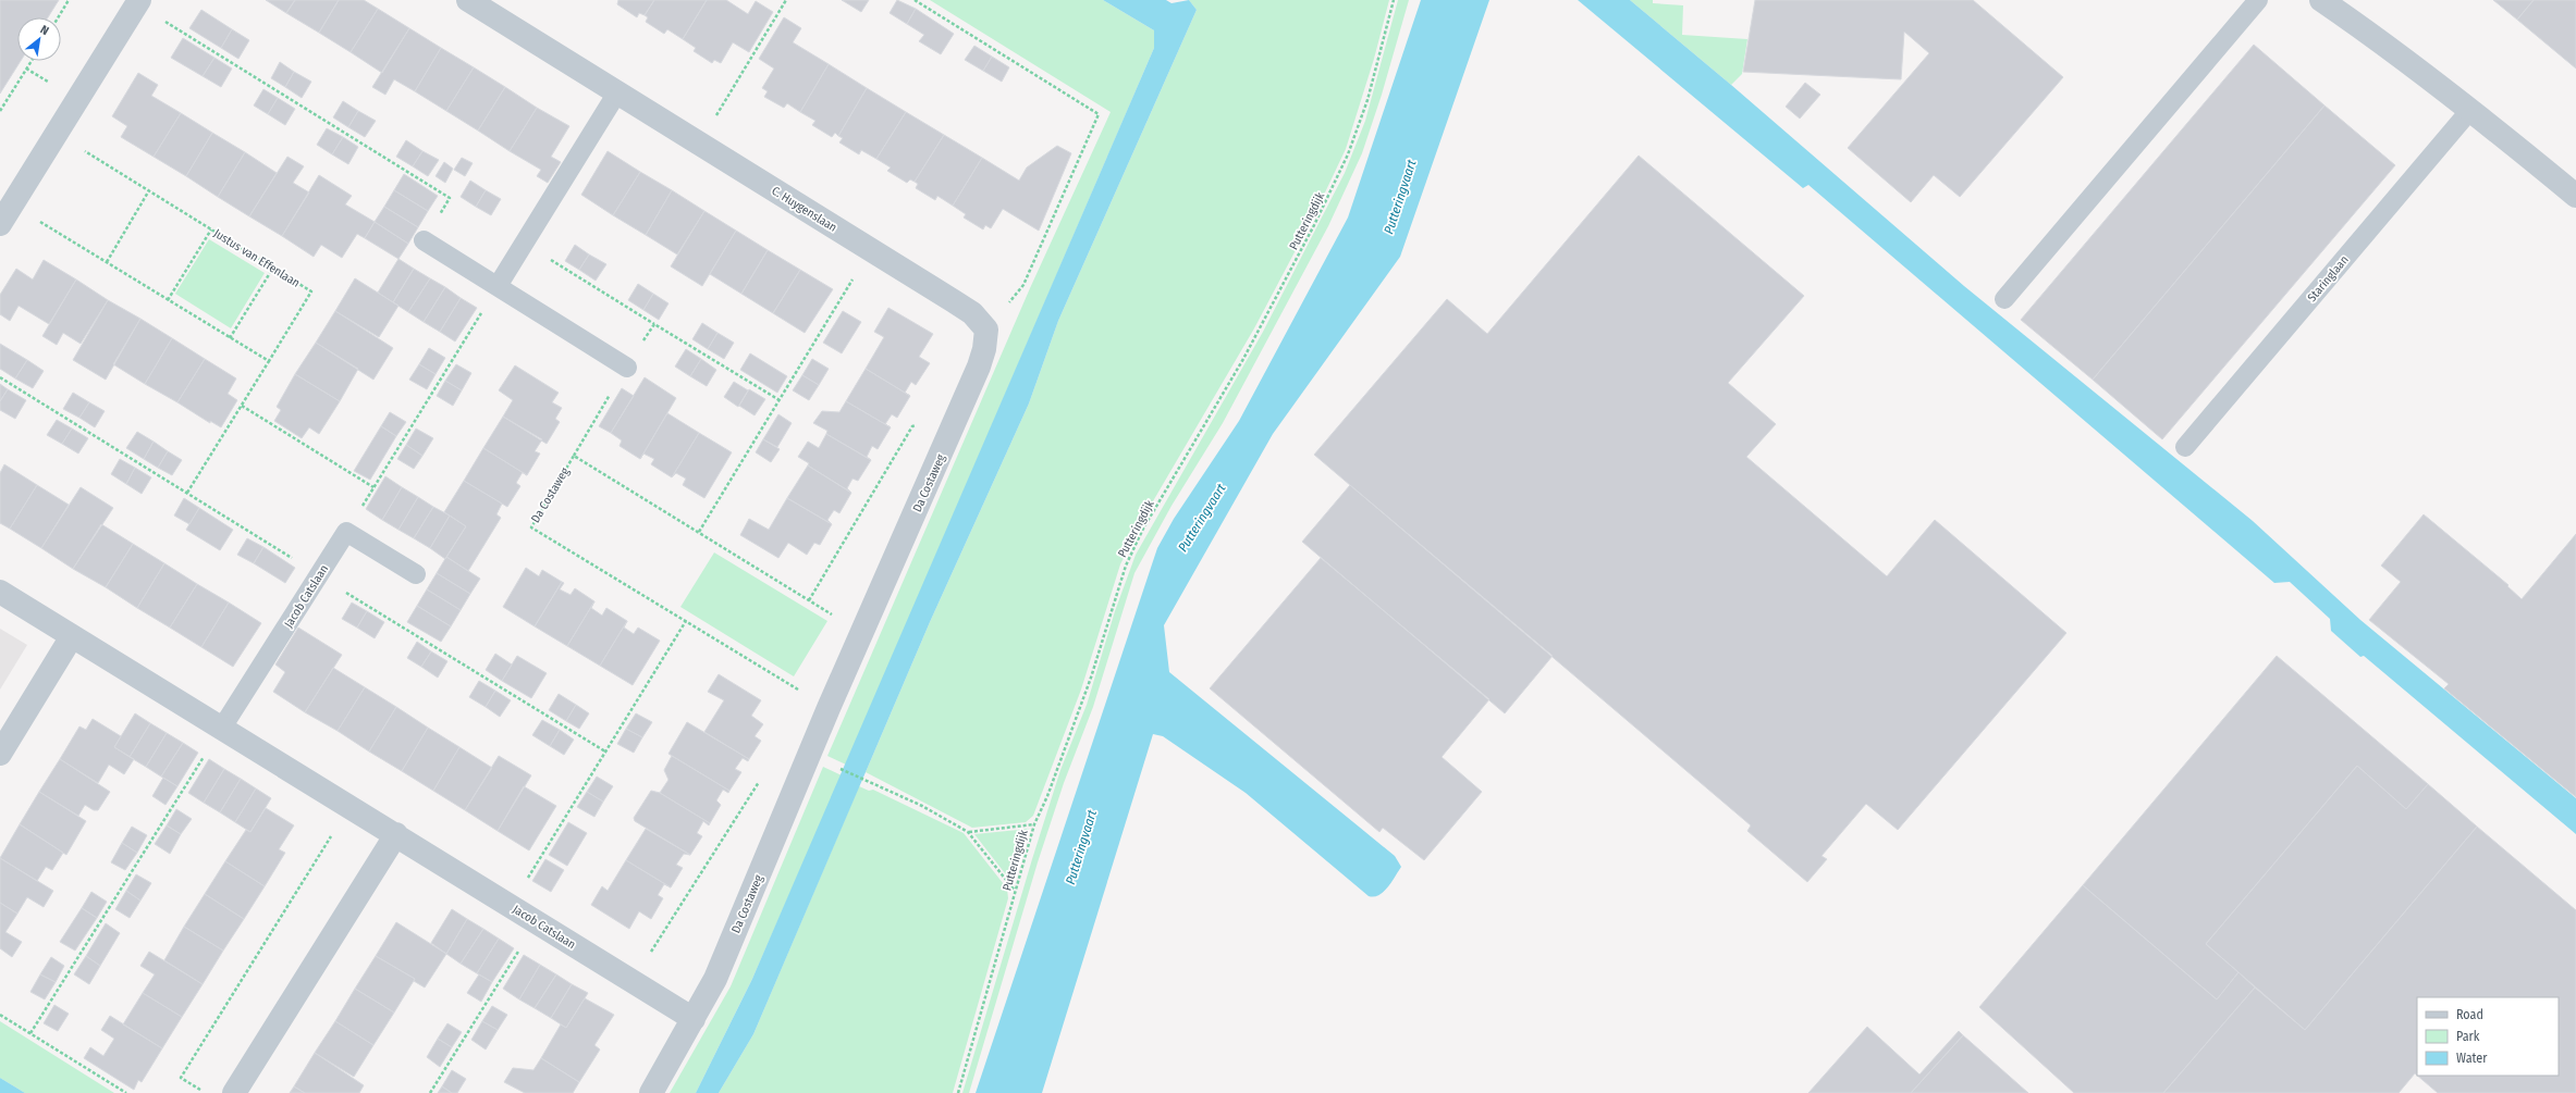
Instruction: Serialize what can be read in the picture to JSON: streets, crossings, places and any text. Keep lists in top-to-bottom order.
{
  "streets": {
    "street": ["C. Huygenslaan", "Da Costaweg", "Jacob Catslaan"],
    "lane": ["Staringlaan"],
    "path": ["Putteringdijk", "Justus van Effenlaan"]
  },
  "crossings": [
    ["C. Huygenslaan", "Da Costaweg"],
    ["Da Costaweg", "Jacob Catslaan"]
  ],
  "water": ["Putteringvaart"],
  "legend": ["Road", "Park", "Water"],
  "north": "top right"
}
